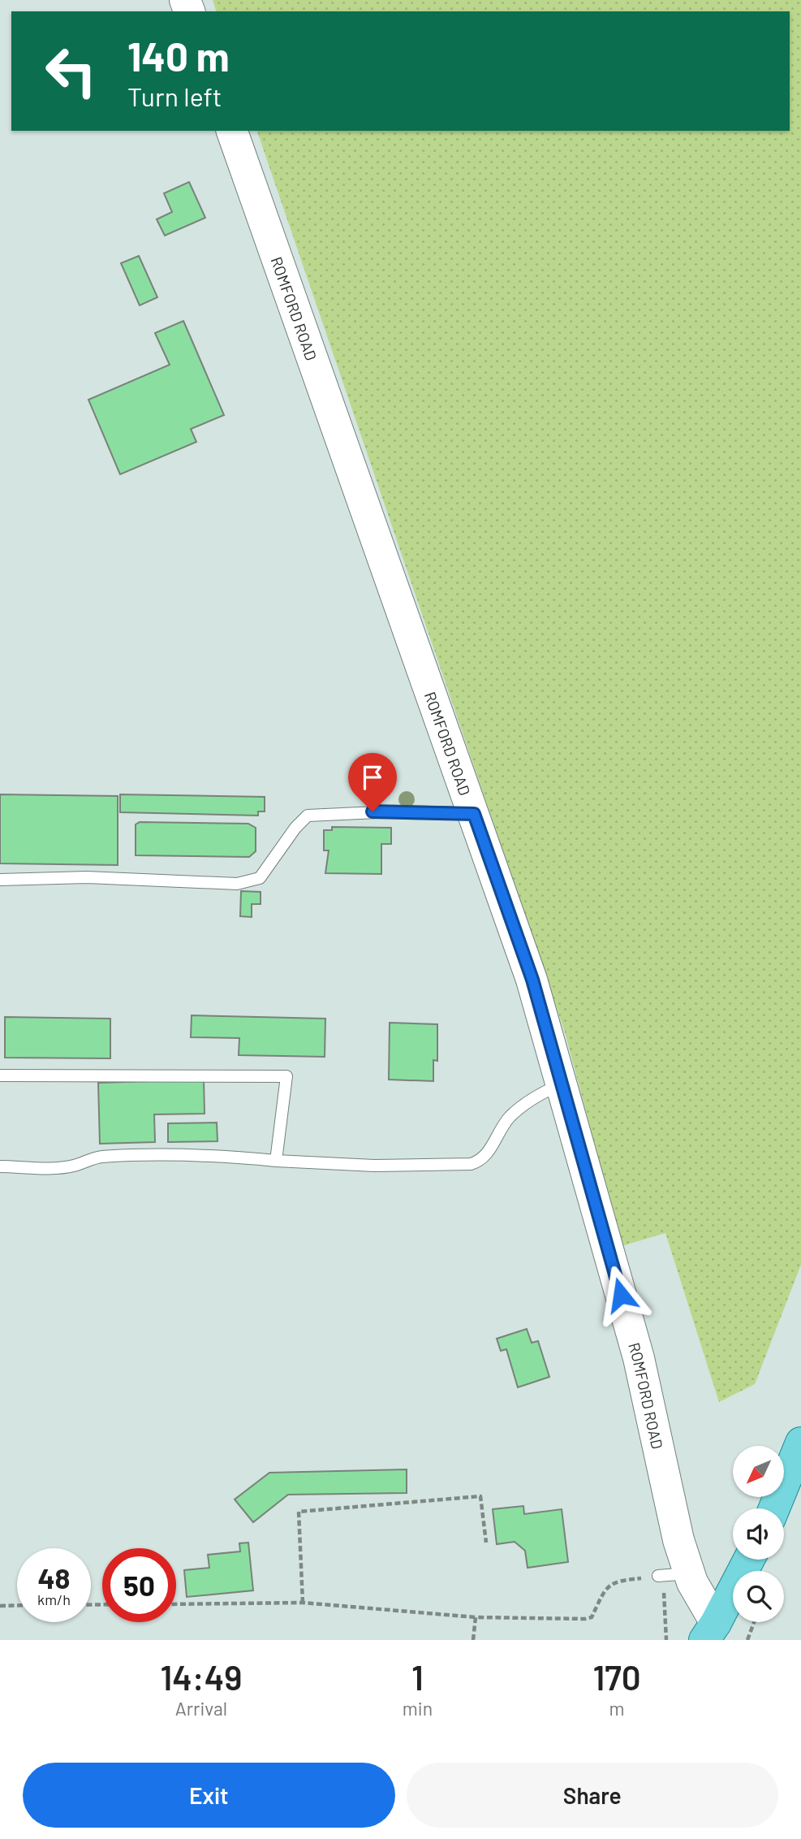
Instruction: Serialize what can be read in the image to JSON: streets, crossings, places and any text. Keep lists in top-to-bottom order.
{
  "streets": {
    "main road": ["ROMFORD ROAD"]
  },
  "north": "bottom left",
  "page": {
    "turn": ["140 m", "Turn left"],
    "speed": "48 km/h",
    "limit": "50",
    "eta": [
      "14:49",
      "Arrival",
      "1",
      "min",
      "170",
      "m"
    ],
    "buttons": ["Exit", "Share"]
  }
}
